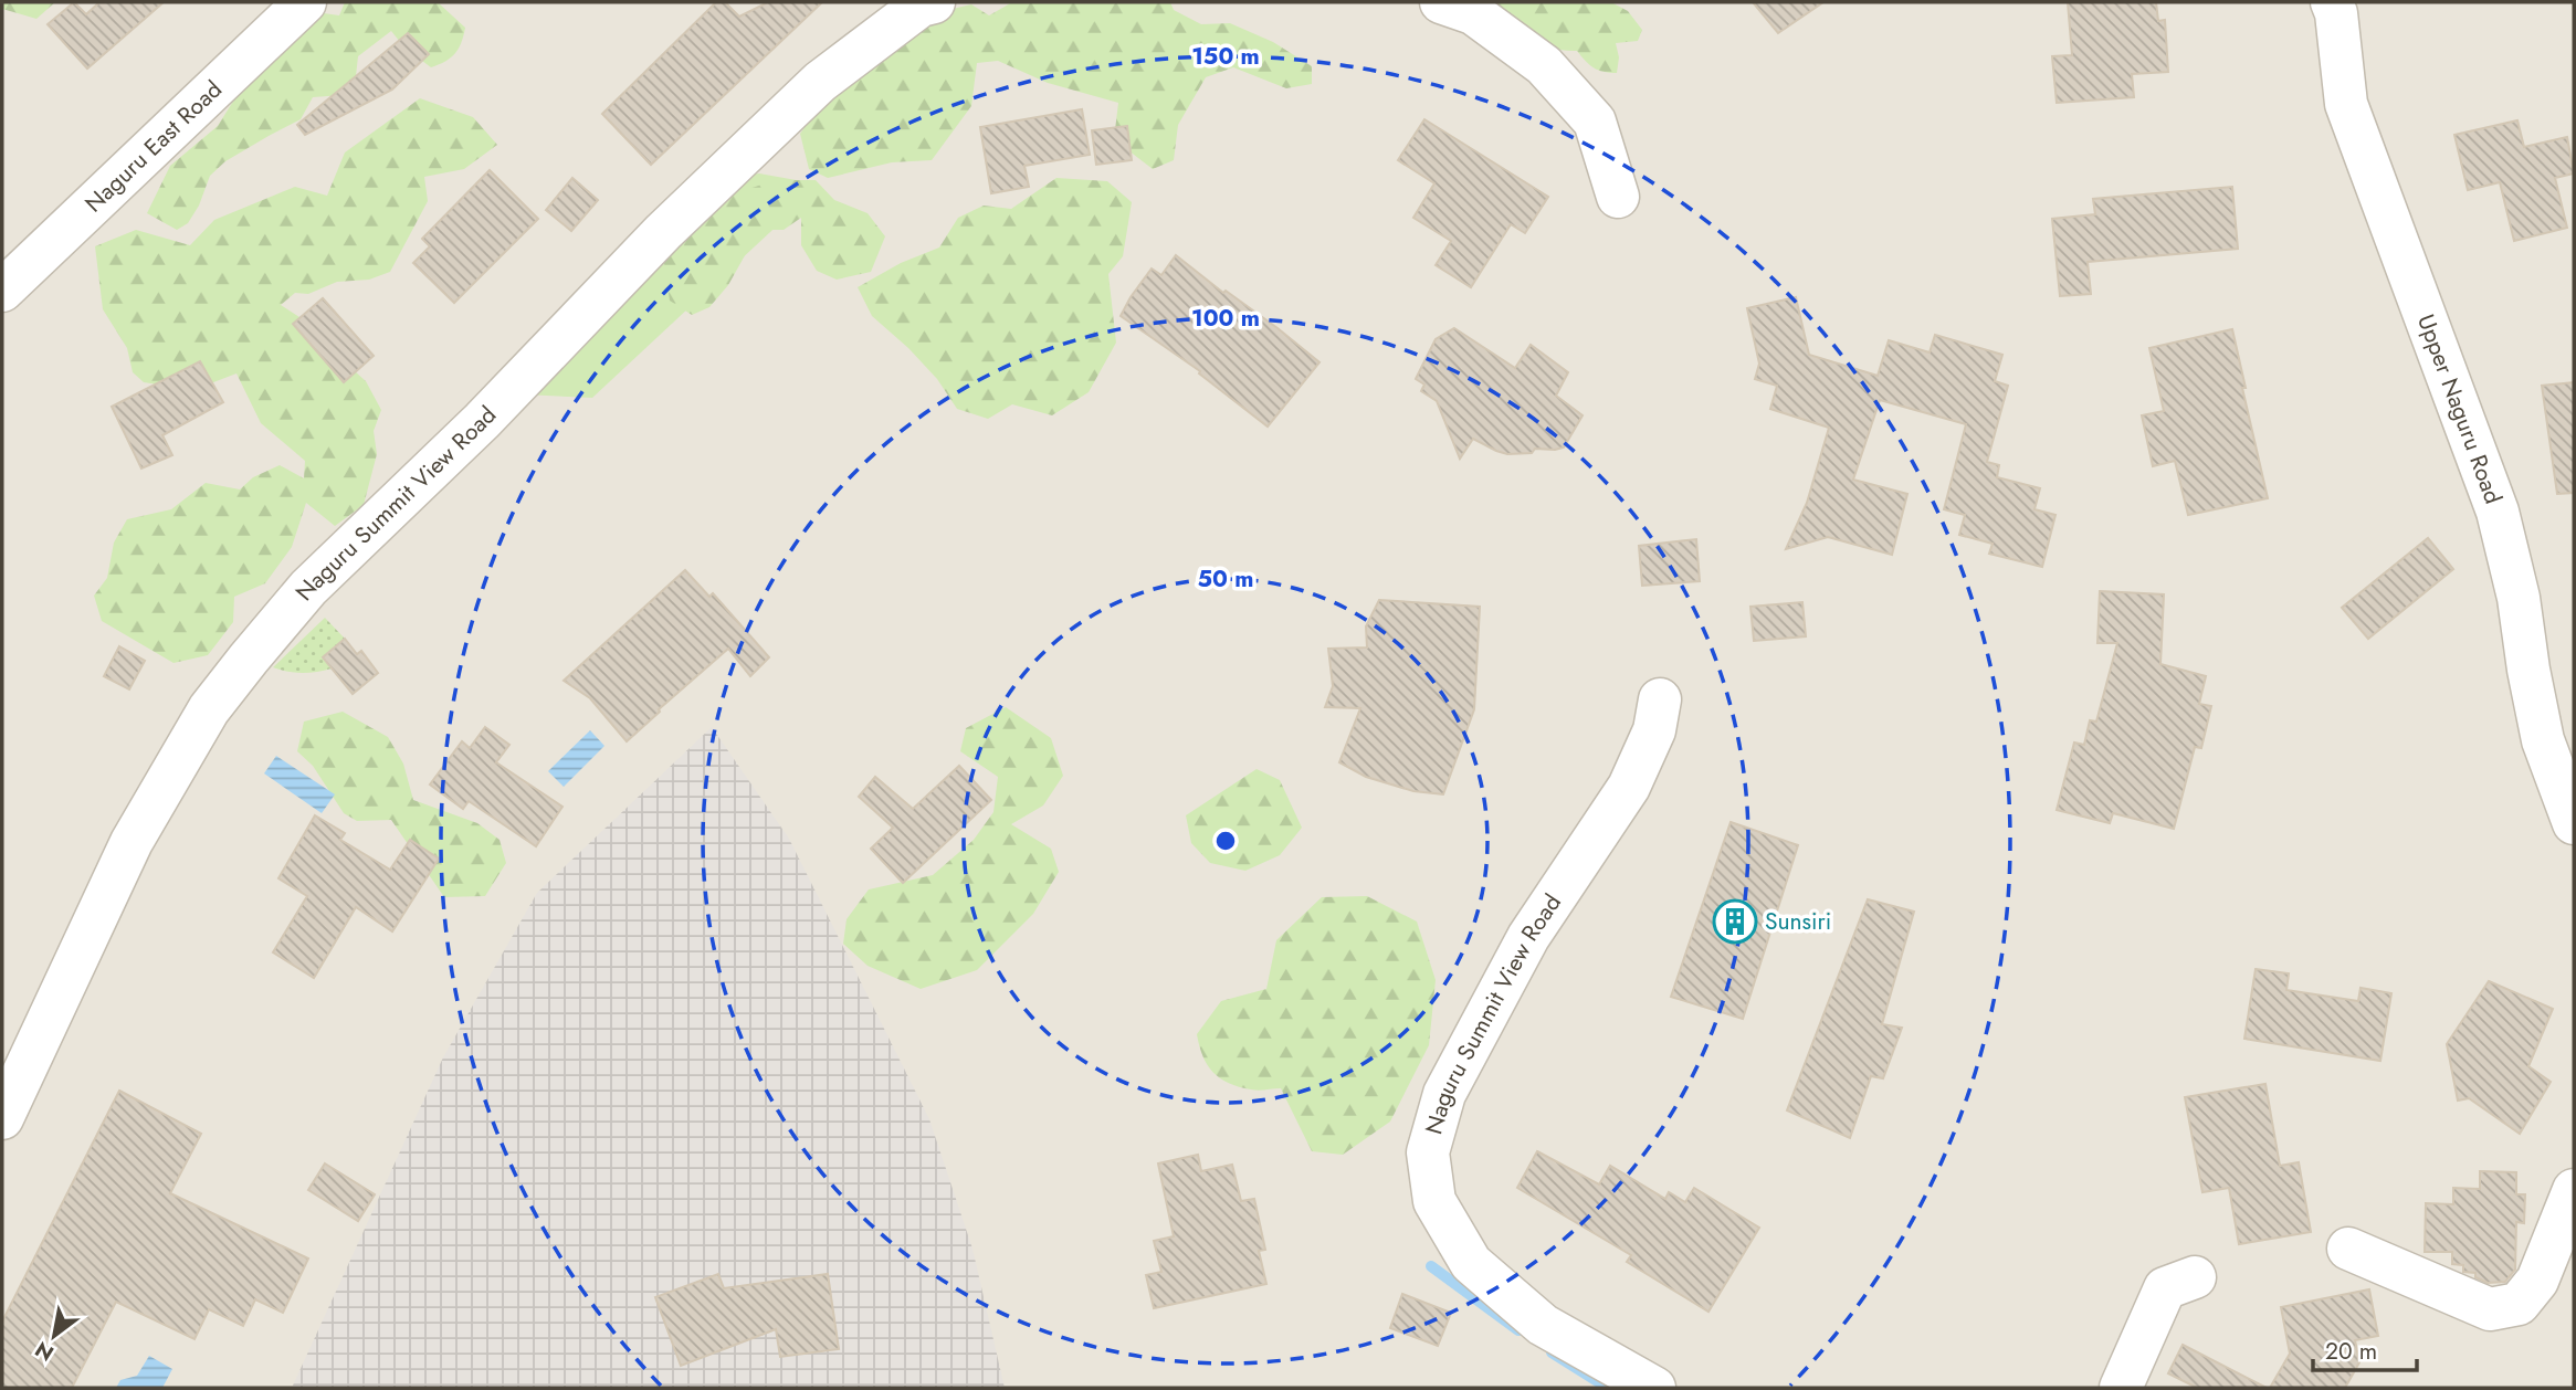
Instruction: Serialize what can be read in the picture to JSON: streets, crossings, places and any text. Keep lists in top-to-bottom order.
{
  "streets": {
    "street": ["Naguru East Road", "Upper Naguru Road", "Naguru Summit View Road"]
  },
  "places": {
    "building": ["Sunsiri"]
  },
  "scale_bar": "20 m",
  "north": "bottom left",
  "rings": ["150 m", "100 m", "50 m"]
}
